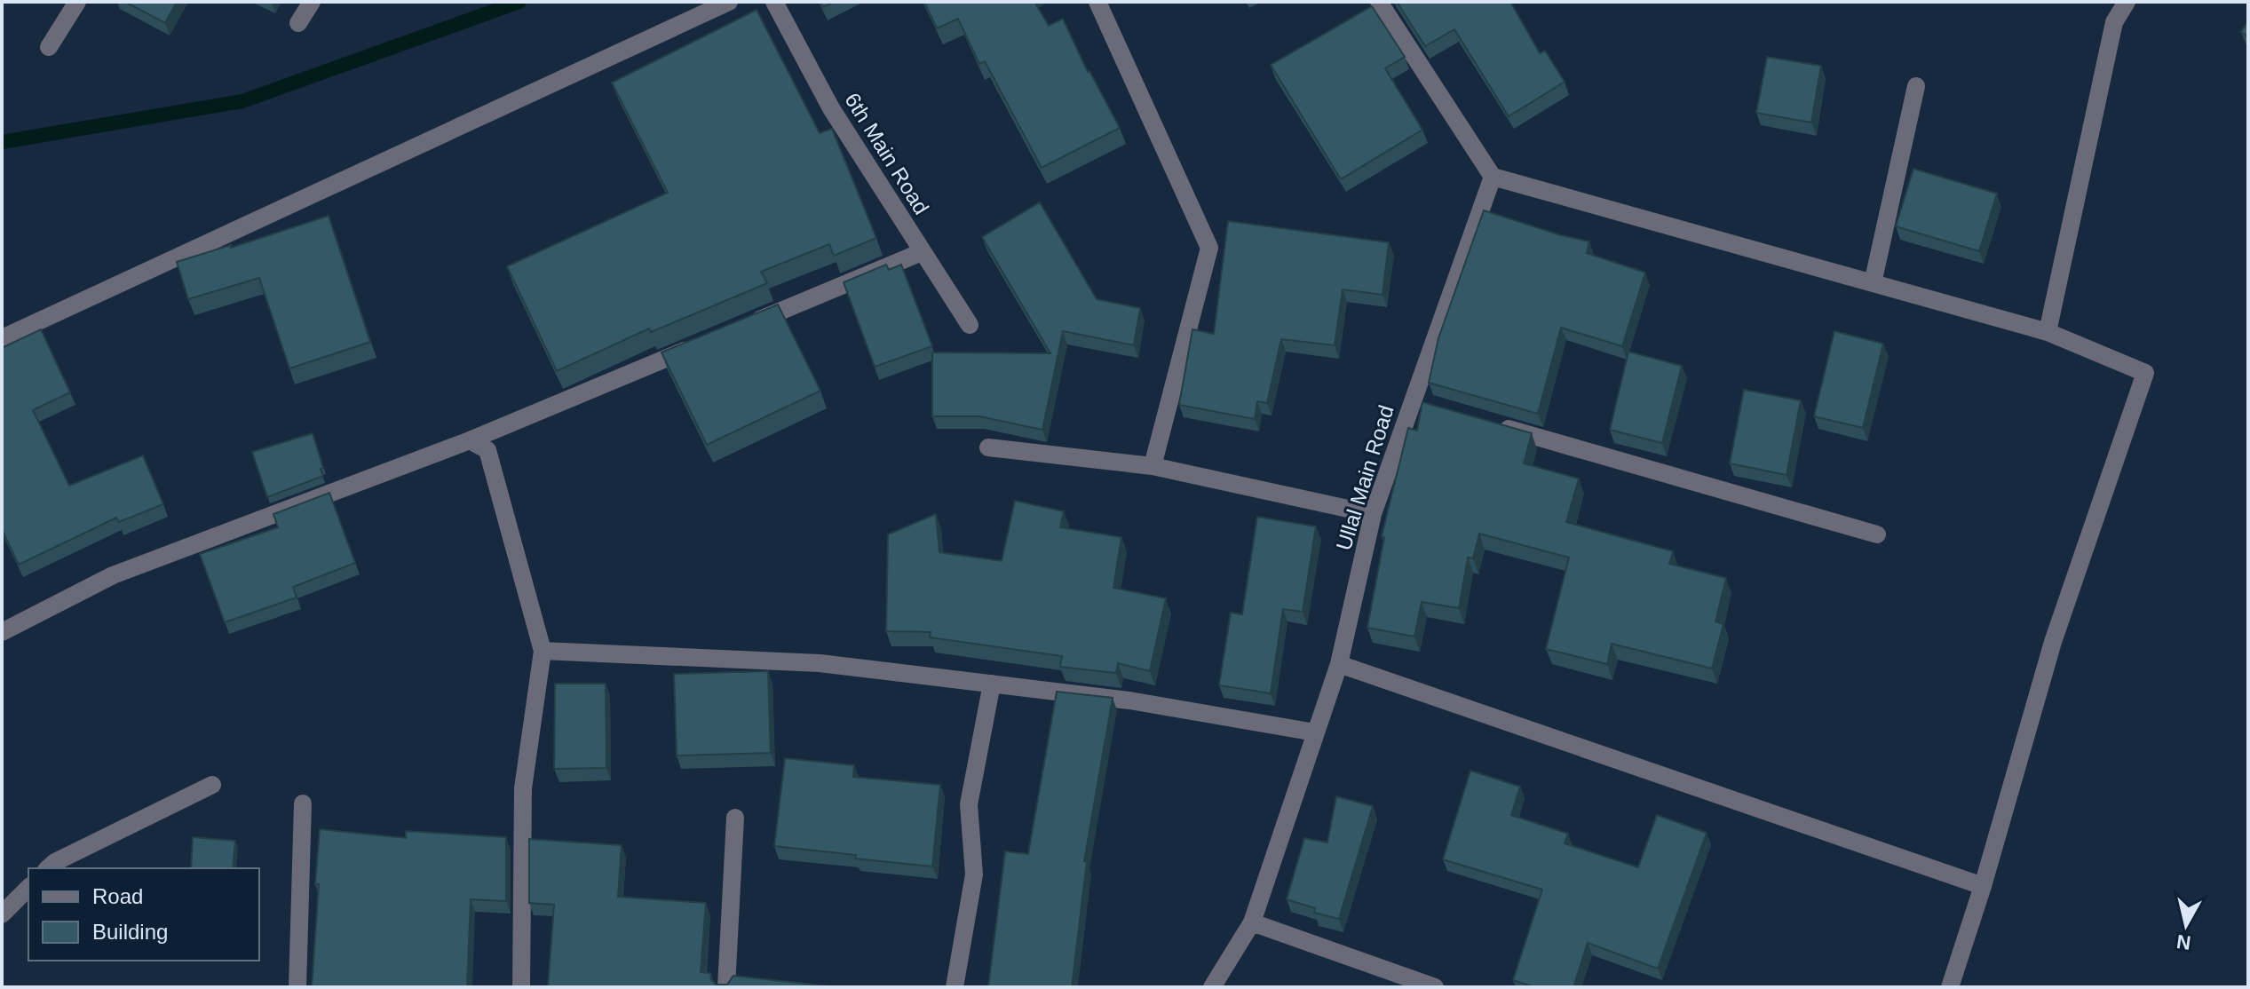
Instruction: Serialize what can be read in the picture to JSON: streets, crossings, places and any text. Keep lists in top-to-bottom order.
{
  "streets": {
    "street": ["6th Main Road", "Ullal Main Road"]
  },
  "legend": ["Road", "Building"],
  "north": "bottom"
}
